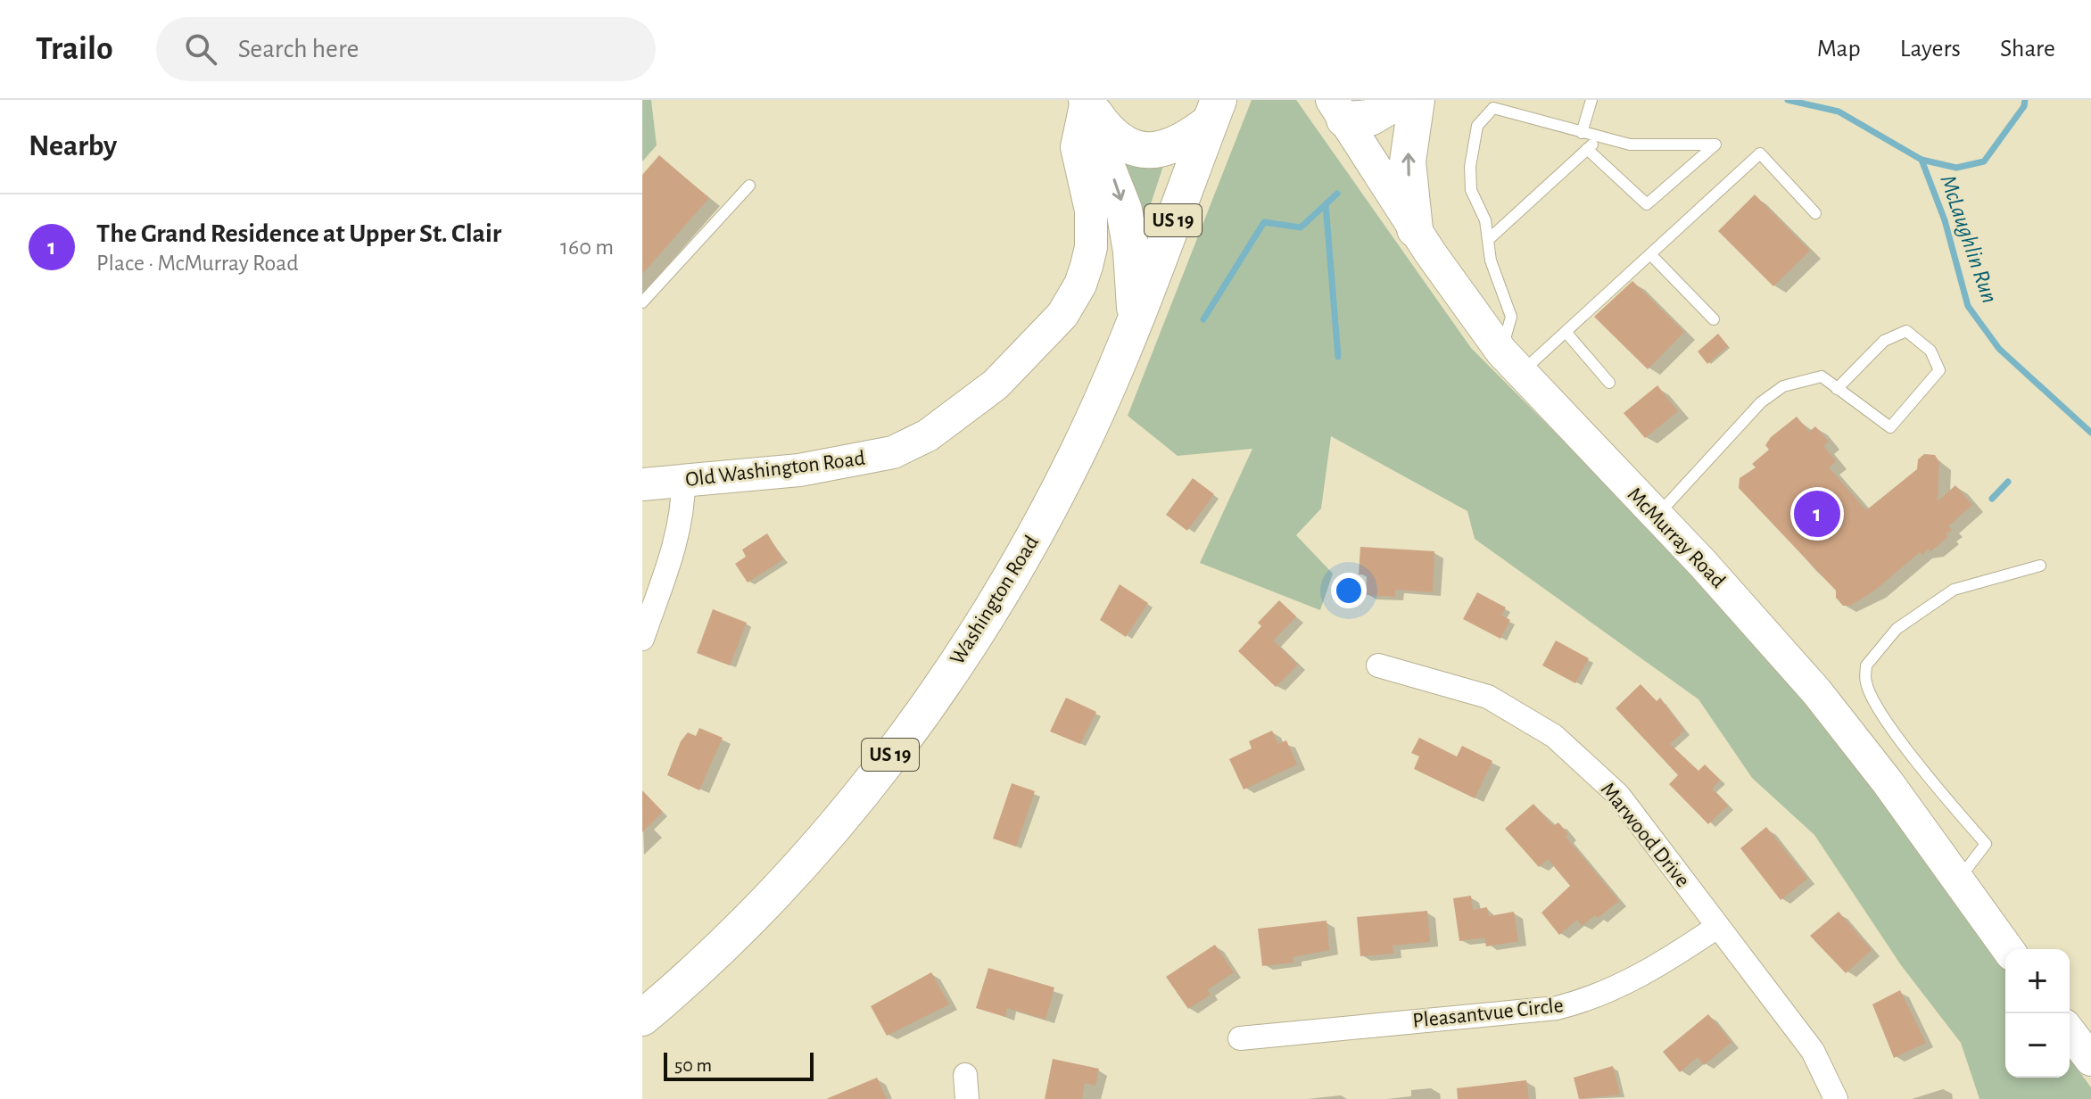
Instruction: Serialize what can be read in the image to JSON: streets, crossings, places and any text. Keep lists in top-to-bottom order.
{
  "streets": {
    "main road": [
      "US 19",
      "Old Washington Road",
      "McMurray Road",
      "Washington Road"
    ],
    "street": ["Marwood Drive", "Pleasantvue Circle"]
  },
  "crossings": [
    ["Marwood Drive", "Pleasantvue Circle"]
  ],
  "water": ["McLaughlin Run"],
  "scale_bar": "50 m",
  "page": {
    "header": "Trailo",
    "search": "Search here",
    "nav": ["Map", "Layers", "Share"],
    "heading": "Nearby",
    "list": [
      {
        "mark": "1",
        "name": "The Grand Residence at Upper St. Clair",
        "note": "Place · McMurray Road",
        "value": "160 m"
      }
    ],
    "pins": "1",
    "map_buttons": ["+", "−"],
    "scale": "50 m"
  }
}
